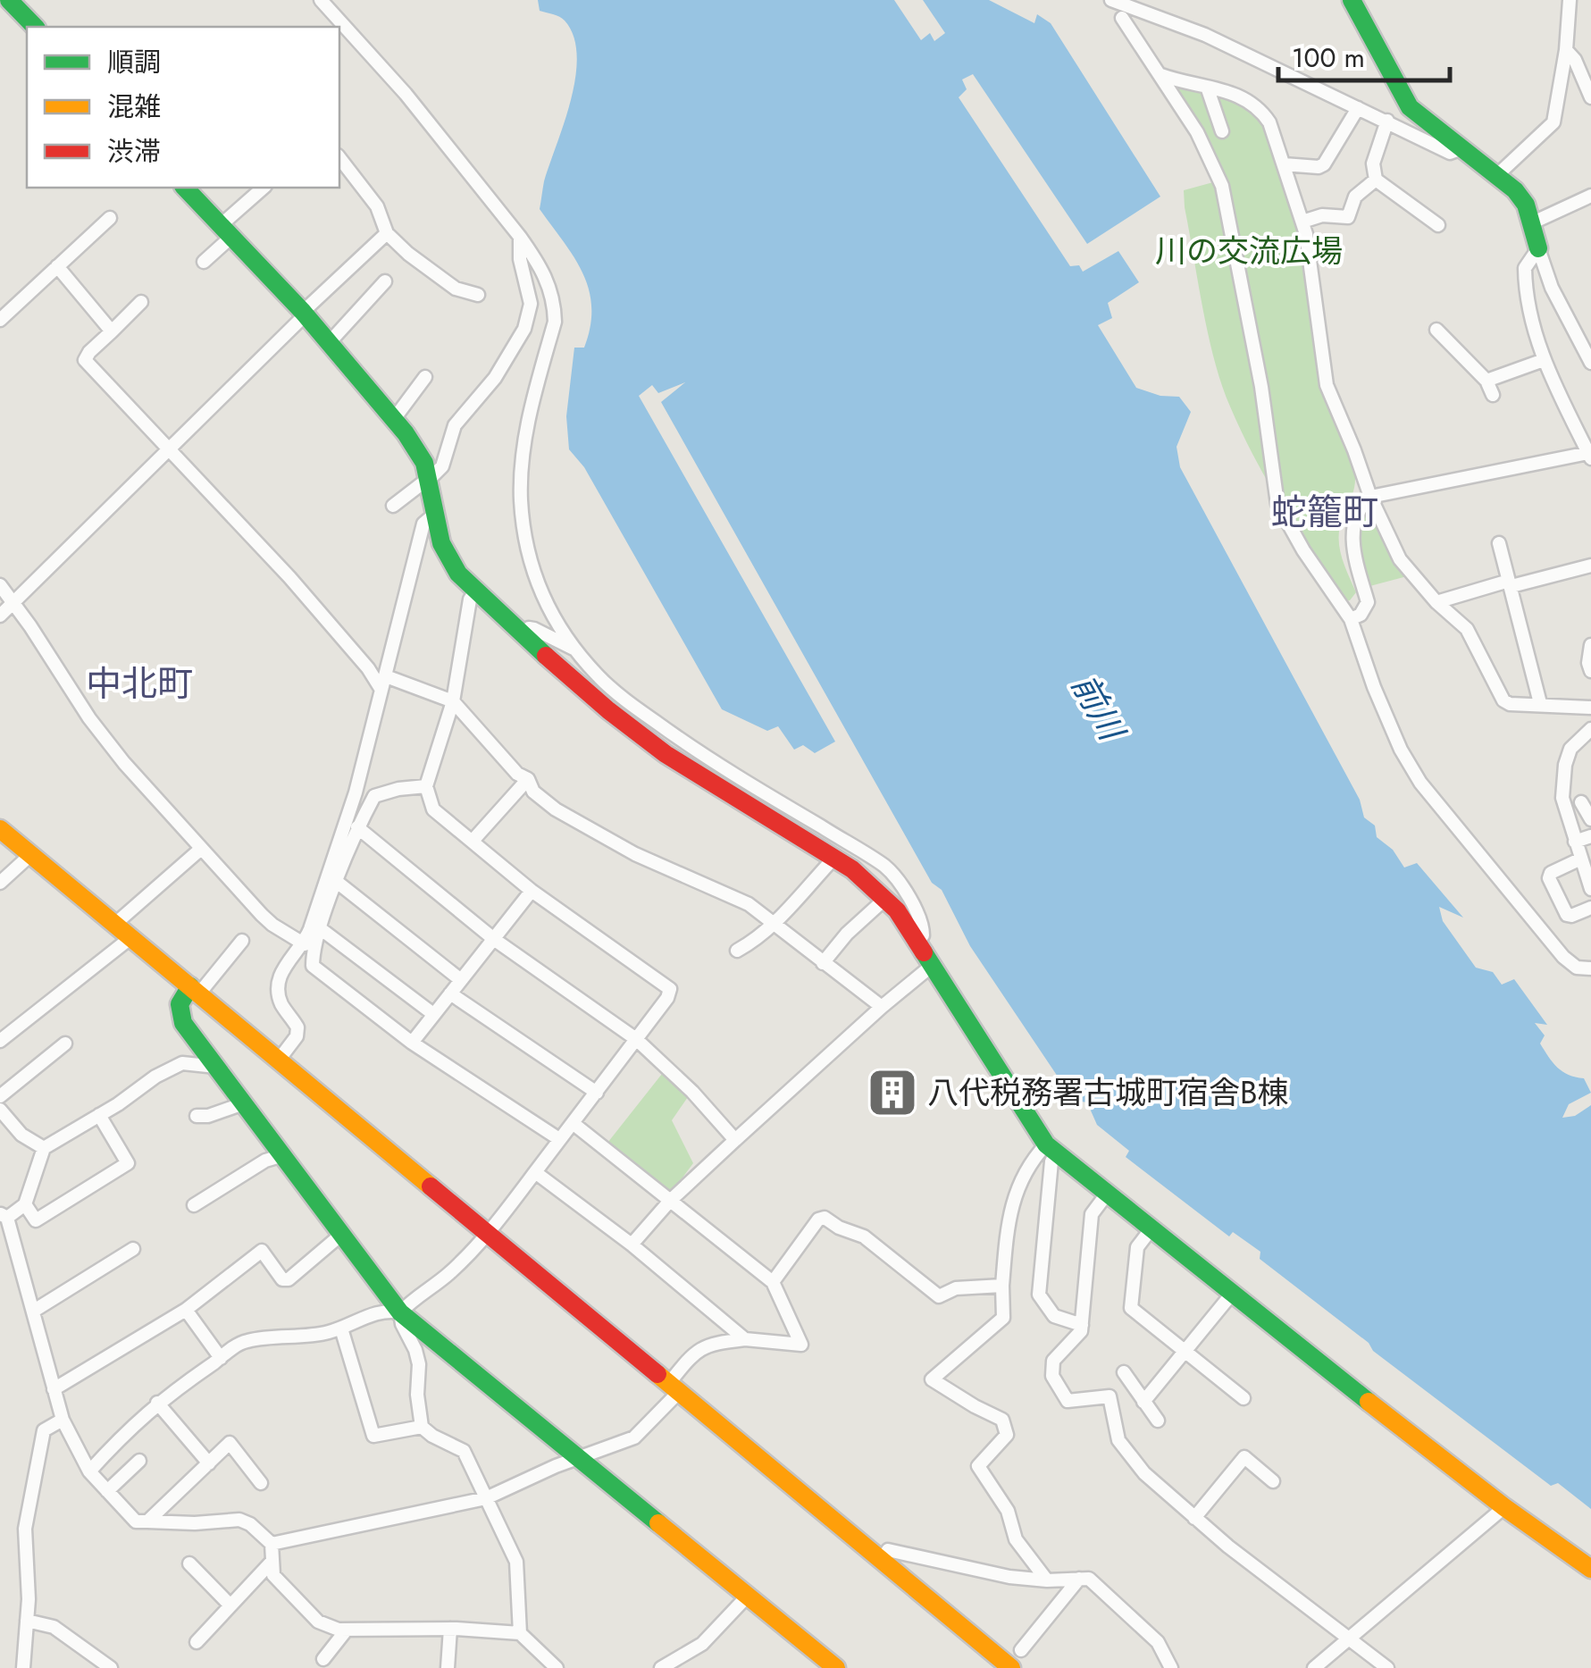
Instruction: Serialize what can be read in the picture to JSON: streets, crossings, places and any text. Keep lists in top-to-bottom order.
{
  "districts": ["蛇籠町", "中北町"],
  "water": ["前川"],
  "parks": ["川の交流広場"],
  "places": {
    "building": ["八代税務署古城町宿舎B棟"]
  },
  "legend": ["順調", "混雑", "渋滞"],
  "scale_bar": "100 m"
}
